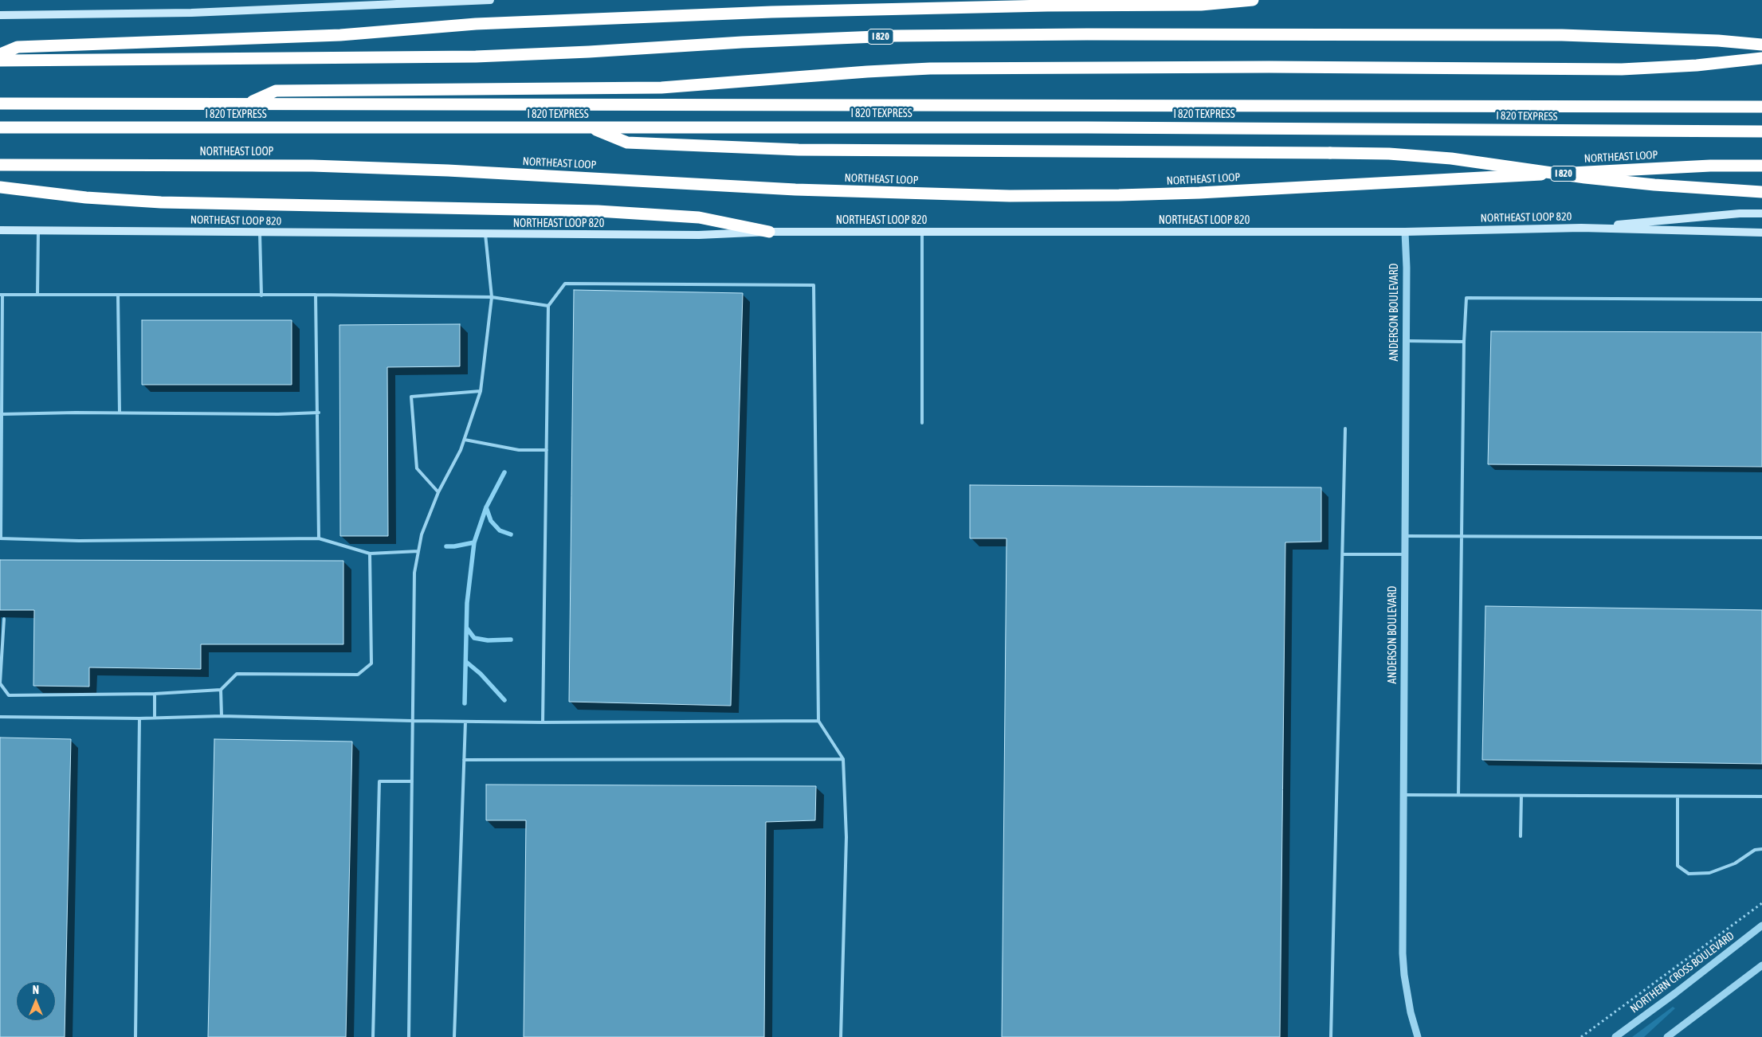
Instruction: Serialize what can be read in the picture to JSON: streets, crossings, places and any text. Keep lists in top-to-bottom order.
{
  "streets": {
    "highway": ["I 820", "I 820 TEXPRESS", "NORTHEAST LOOP"],
    "main road": ["NORTHEAST LOOP 820"],
    "street": ["ANDERSON BOULEVARD", "NORTHERN CROSS BOULEVARD"]
  },
  "crossings": [
    ["NORTHEAST LOOP 820", "ANDERSON BOULEVARD"]
  ],
  "north": "top"
}
